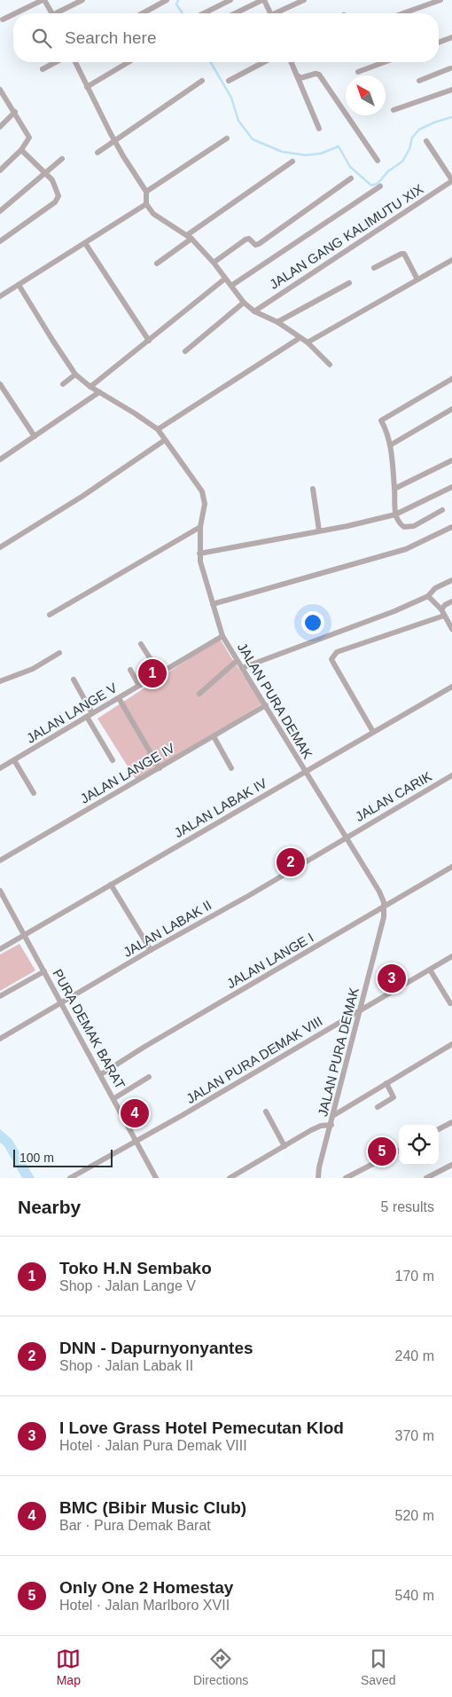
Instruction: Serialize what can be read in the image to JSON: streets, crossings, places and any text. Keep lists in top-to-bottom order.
{
  "streets": {
    "street": [
      "JALAN GANG KALIMUTU XIX",
      "JALAN PURA DEMAK",
      "JALAN LANGE V",
      "JALAN LANGE IV",
      "JALAN CARIK",
      "JALAN LABAK IV",
      "JALAN LABAK II",
      "JALAN LANGE I",
      "PURA DEMAK BARAT",
      "JALAN PURA DEMAK VIII"
    ]
  },
  "crossings": [
    ["JALAN PURA DEMAK", "JALAN LANGE V"],
    ["JALAN PURA DEMAK", "JALAN LANGE IV"],
    ["JALAN PURA DEMAK", "JALAN CARIK"],
    ["JALAN PURA DEMAK", "JALAN LABAK IV"],
    ["JALAN PURA DEMAK", "JALAN LABAK II"],
    ["JALAN PURA DEMAK", "JALAN LANGE I"],
    ["JALAN PURA DEMAK", "JALAN PURA DEMAK VIII"],
    ["JALAN CARIK", "JALAN LABAK II"],
    ["JALAN LABAK IV", "PURA DEMAK BARAT"],
    ["JALAN LABAK II", "PURA DEMAK BARAT"],
    ["JALAN LANGE I", "PURA DEMAK BARAT"],
    ["PURA DEMAK BARAT", "JALAN PURA DEMAK VIII"]
  ],
  "scale_bar": "100 m",
  "north": "top left",
  "page": {
    "search": "Search here",
    "pins": [
      "1",
      "2",
      "3",
      "4",
      "5"
    ],
    "scale": "100 m",
    "heading": ["Nearby", "5 results"],
    "list": [
      {
        "mark": "1",
        "name": "Toko H.N Sembako",
        "note": "Shop · Jalan Lange V",
        "value": "170 m"
      },
      {
        "mark": "2",
        "name": "DNN - Dapurnyonyantes",
        "note": "Shop · Jalan Labak II",
        "value": "240 m"
      },
      {
        "mark": "3",
        "name": "I Love Grass Hotel Pemecutan Klod",
        "note": "Hotel · Jalan Pura Demak VIII",
        "value": "370 m"
      },
      {
        "mark": "4",
        "name": "BMC (Bibir Music Club)",
        "note": "Bar · Pura Demak Barat",
        "value": "520 m"
      },
      {
        "mark": "5",
        "name": "Only One 2 Homestay",
        "note": "Hotel · Jalan Marlboro XVII",
        "value": "540 m"
      }
    ],
    "nav": ["Map", "Directions", "Saved"]
  }
}
